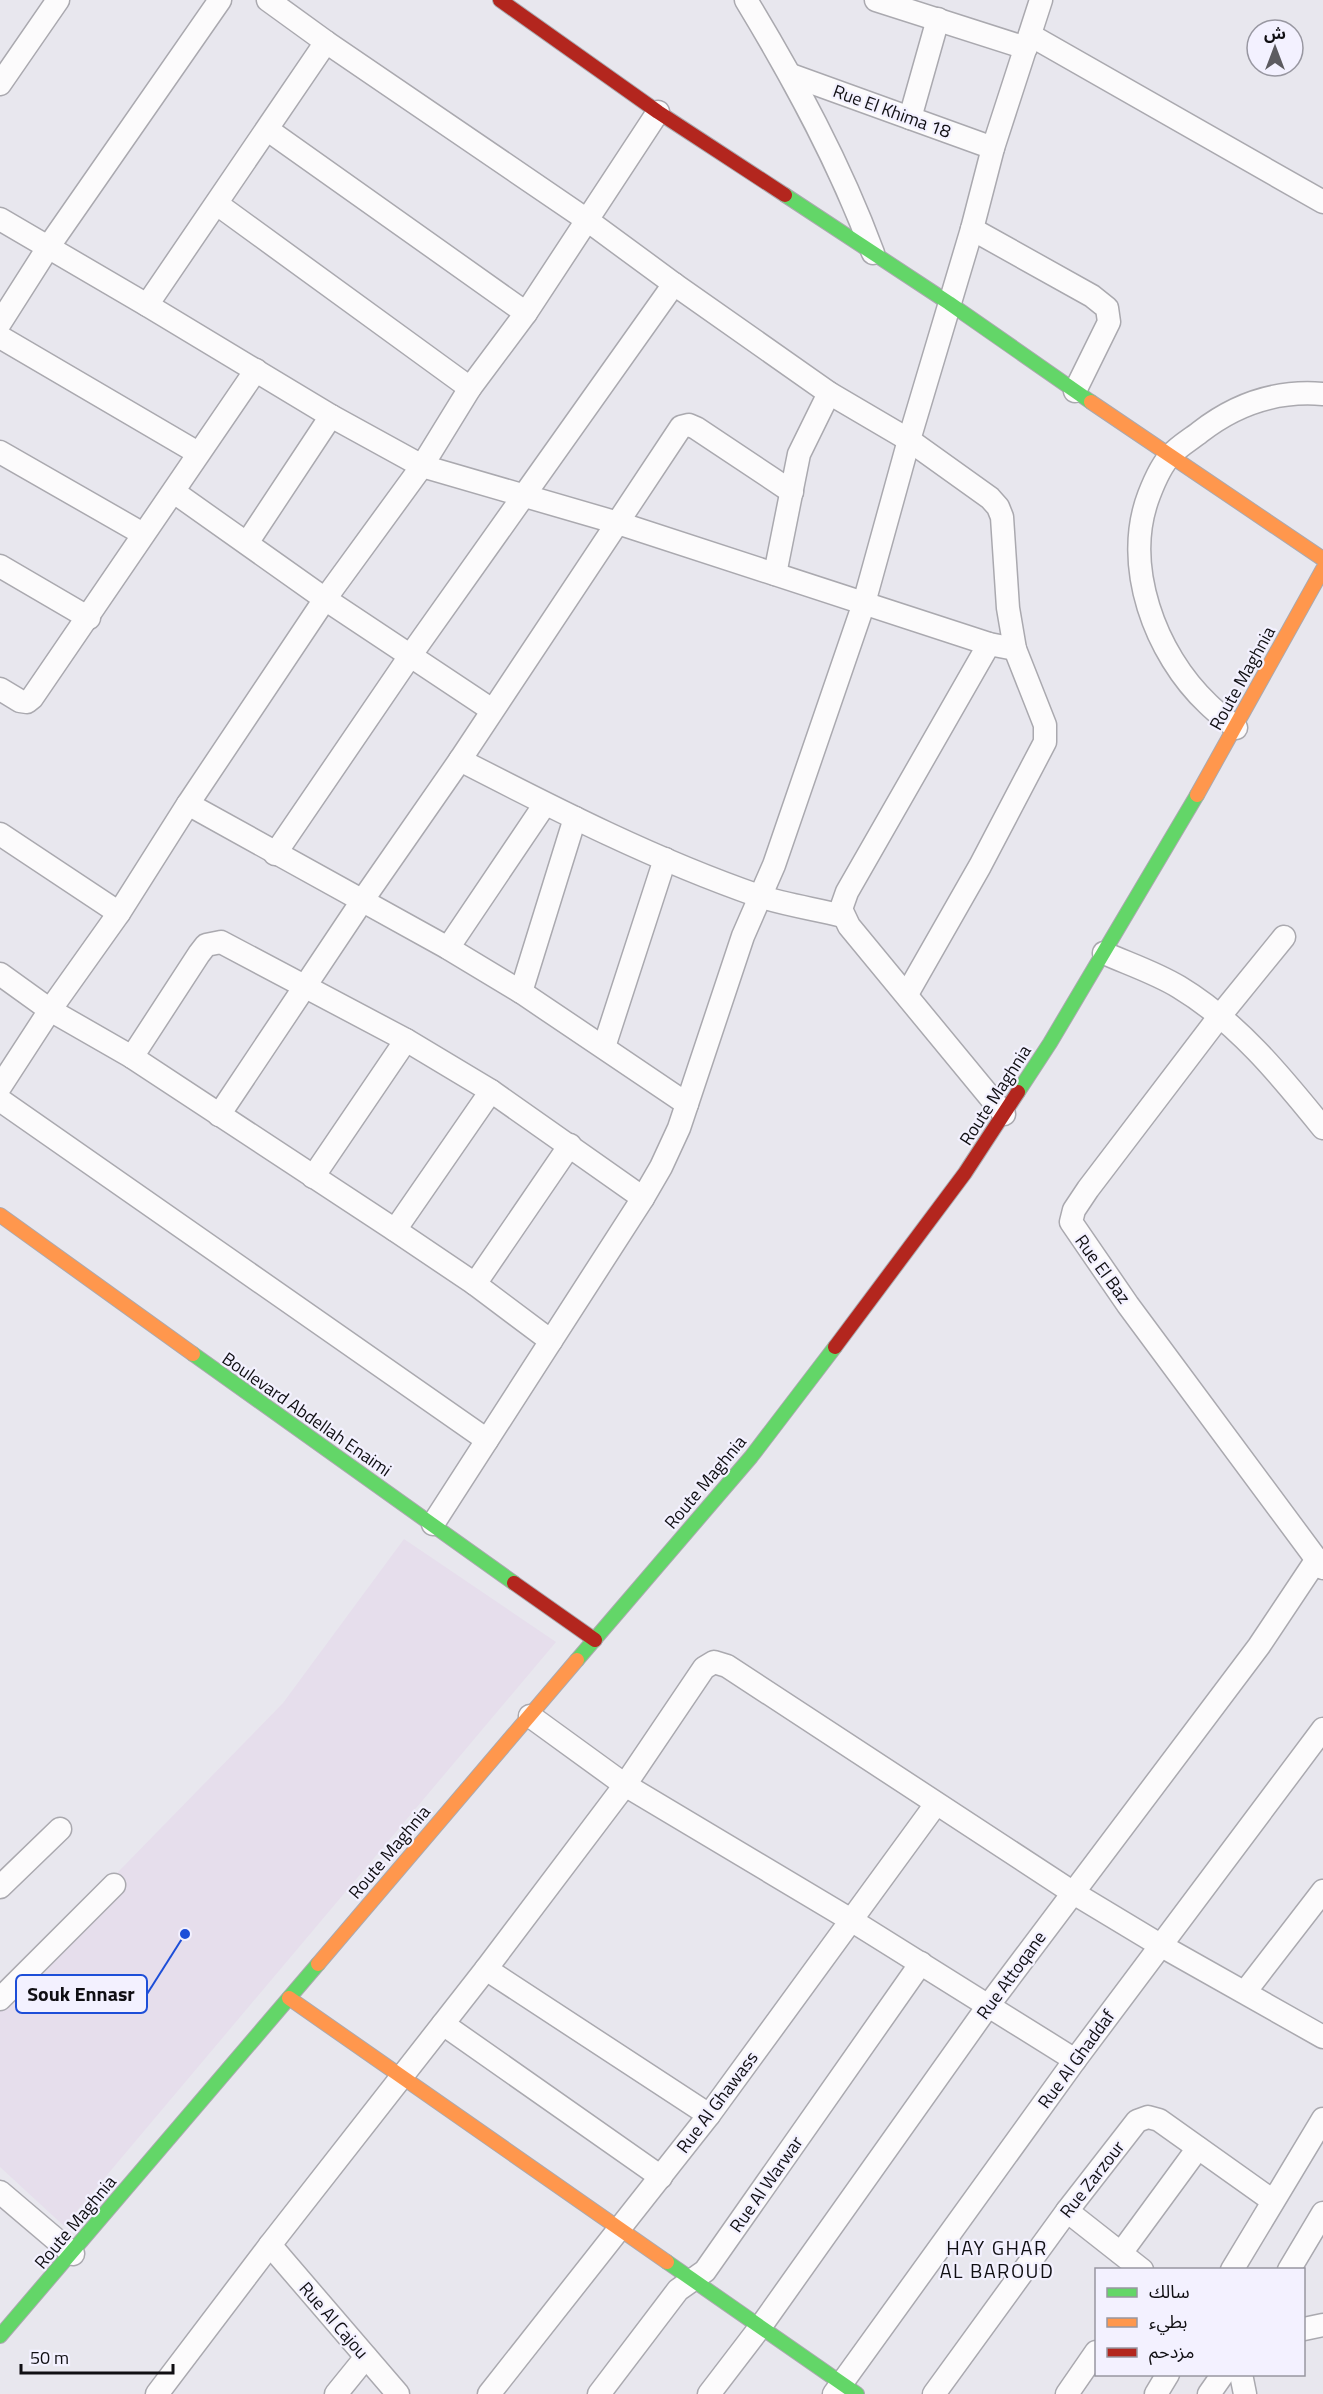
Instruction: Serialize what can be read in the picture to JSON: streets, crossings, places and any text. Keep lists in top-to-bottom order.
{
  "streets": {
    "street": [
      "Rue El Khima 18",
      "Route Maghnia",
      "Rue El Baz",
      "Boulevard Abdellah Enaimi",
      "Rue Attoqane",
      "Rue Al Ghaddaf",
      "Rue Al Ghawass",
      "Rue Zarzour",
      "Rue Al Warwar",
      "Rue Al Cajou"
    ]
  },
  "crossings": [
    ["Route Maghnia", "Boulevard Abdellah Enaimi"],
    ["Rue El Baz", "Rue Attoqane"]
  ],
  "districts": ["HAY GHAR AL BAROUD"],
  "places": ["Souk Ennasr"],
  "legend": ["سالك", "بطيء", "مزدحم"],
  "scale_bar": "50 m",
  "north": "top"
}
